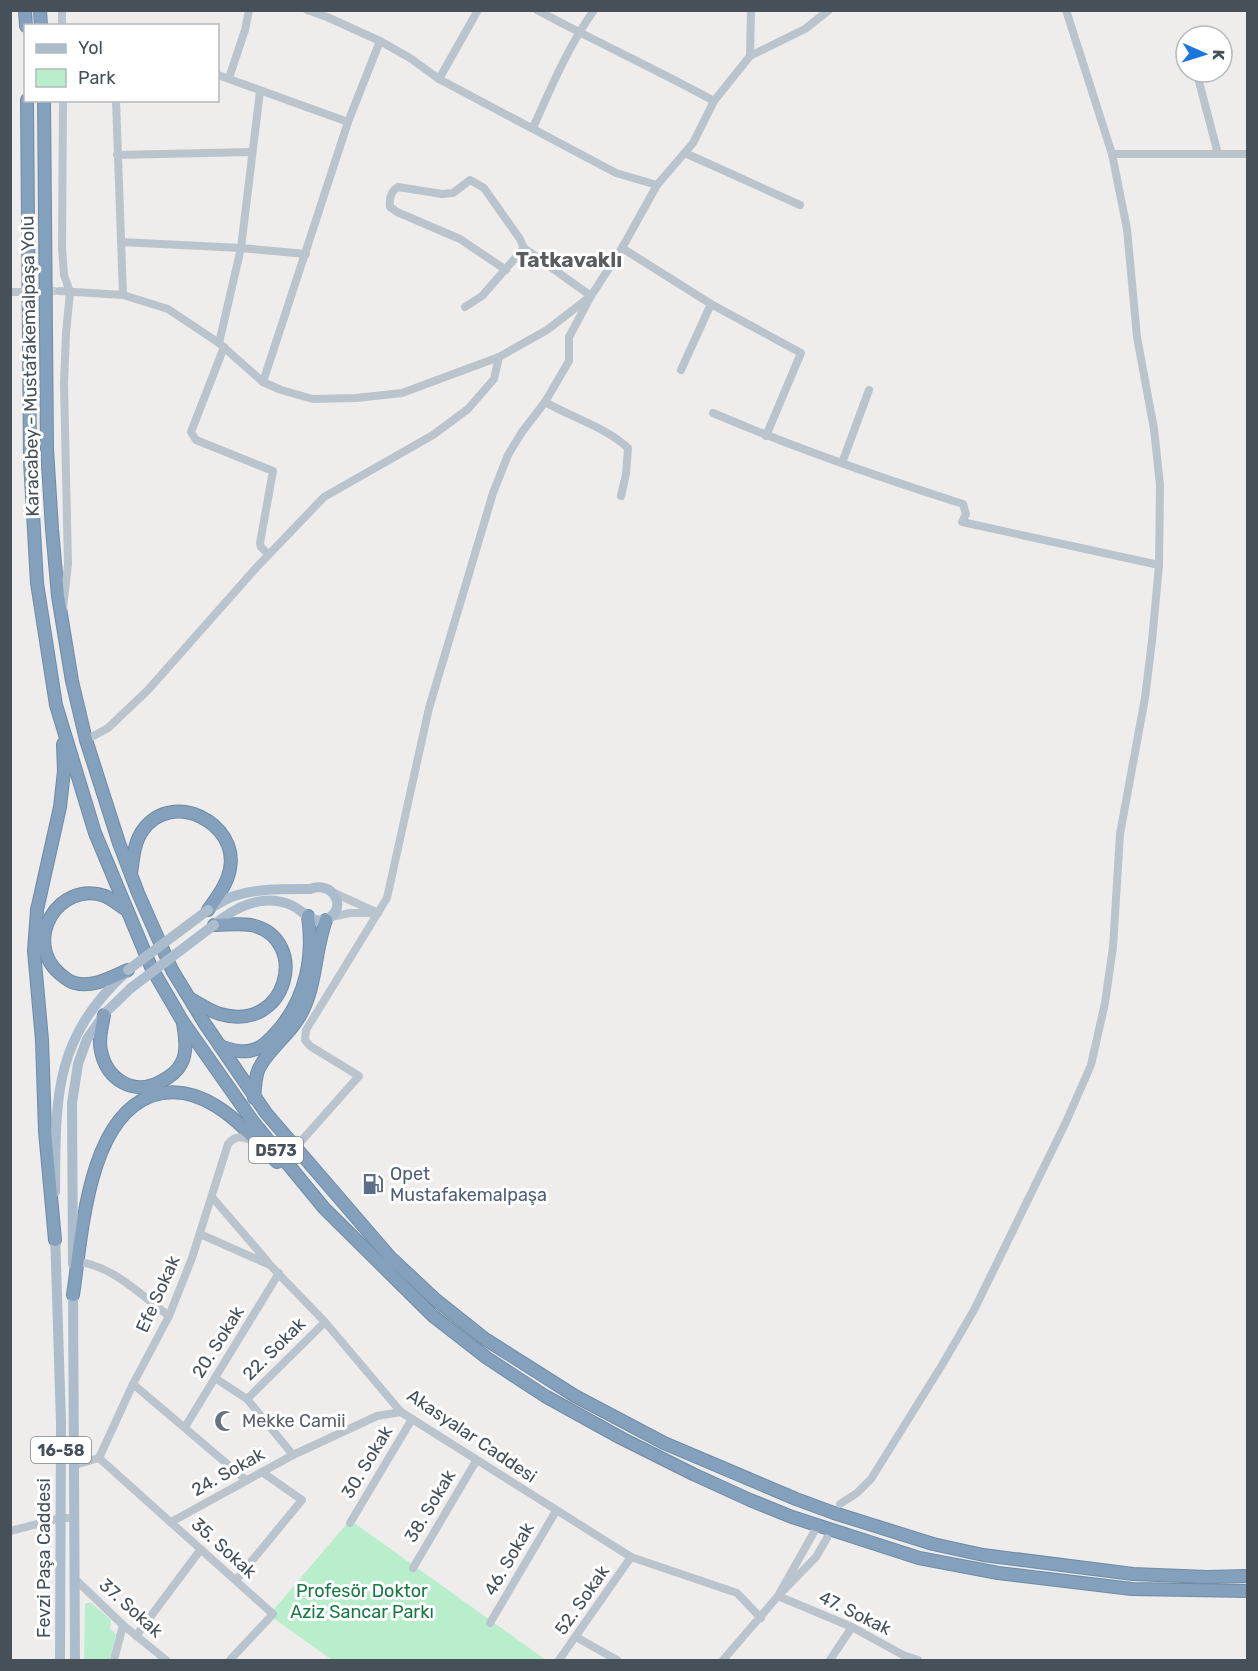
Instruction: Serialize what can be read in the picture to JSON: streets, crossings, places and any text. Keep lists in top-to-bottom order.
{
  "streets": {
    "highway": ["Karacabey - Mustafakemalpaşa Yolu", "D573"],
    "main road": ["16-58", "Fevzi Paşa Caddesi"],
    "street": [
      "Efe Sokak",
      "20. Sokak",
      "22. Sokak",
      "Akasyalar Caddesi",
      "30. Sokak",
      "24. Sokak",
      "38. Sokak",
      "35. Sokak",
      "46. Sokak",
      "52. Sokak",
      "37. Sokak",
      "47. Sokak"
    ]
  },
  "crossings": [
    ["Efe Sokak", "Akasyalar Caddesi"],
    ["Efe Sokak", "35. Sokak"],
    ["20. Sokak", "Akasyalar Caddesi"],
    ["22. Sokak", "Akasyalar Caddesi"],
    ["Akasyalar Caddesi", "30. Sokak"],
    ["Akasyalar Caddesi", "24. Sokak"],
    ["Akasyalar Caddesi", "38. Sokak"],
    ["Akasyalar Caddesi", "46. Sokak"],
    ["Akasyalar Caddesi", "52. Sokak"],
    ["24. Sokak", "35. Sokak"],
    ["Fevzi Paşa Caddesi", "37. Sokak"]
  ],
  "districts": ["Tatkavaklı"],
  "parks": ["Profesör Doktor Aziz Sancar Parkı"],
  "places": {
    "fuel station": ["Opet Mustafakemalpaşa"],
    "mosque": ["Mekke Camii"]
  },
  "legend": ["Yol", "Park"],
  "north": "right"
}
